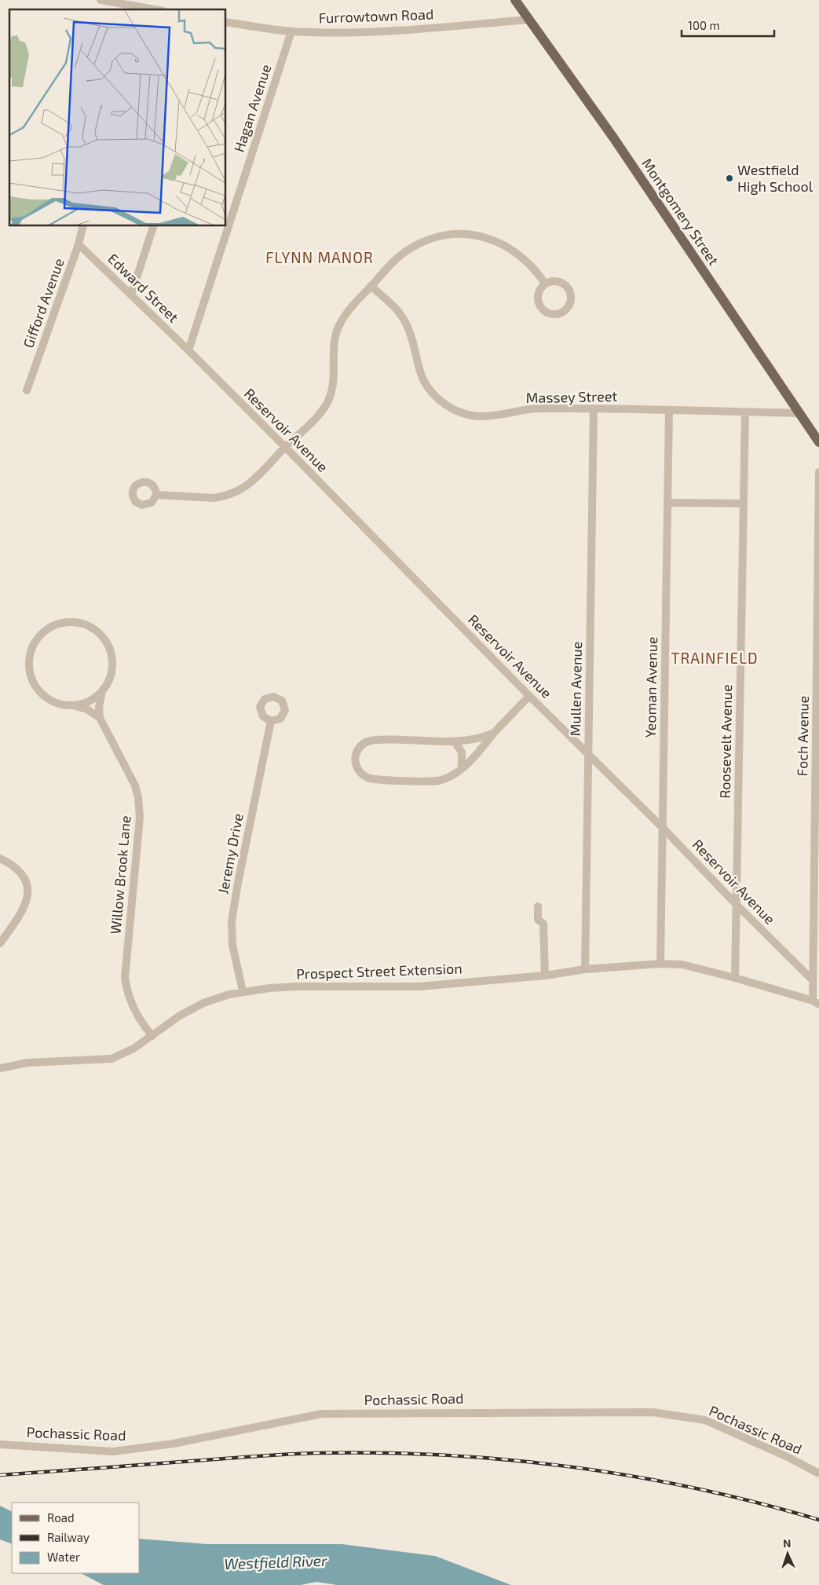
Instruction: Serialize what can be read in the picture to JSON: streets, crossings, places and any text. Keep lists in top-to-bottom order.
{
  "streets": {
    "main road": ["Montgomery Street"],
    "street": [
      "Furrowtown Road",
      "Hagan Avenue",
      "Edward Street",
      "Gifford Avenue",
      "Massey Street",
      "Reservoir Avenue",
      "Yeoman Avenue",
      "Mullen Avenue",
      "Foch Avenue",
      "Roosevelt Avenue",
      "Jeremy Drive",
      "Willow Brook Lane",
      "Prospect Street Extension",
      "Pochassic Road"
    ]
  },
  "crossings": [
    ["Furrowtown Road", "Hagan Avenue"],
    ["Furrowtown Road", "Montgomery Street"],
    ["Hagan Avenue", "Edward Street"],
    ["Hagan Avenue", "Reservoir Avenue"],
    ["Montgomery Street", "Massey Street"],
    ["Edward Street", "Gifford Avenue"],
    ["Edward Street", "Reservoir Avenue"],
    ["Massey Street", "Yeoman Avenue"],
    ["Massey Street", "Mullen Avenue"],
    ["Massey Street", "Roosevelt Avenue"],
    ["Reservoir Avenue", "Yeoman Avenue"],
    ["Reservoir Avenue", "Mullen Avenue"],
    ["Reservoir Avenue", "Foch Avenue"],
    ["Reservoir Avenue", "Roosevelt Avenue"],
    ["Yeoman Avenue", "Prospect Street Extension"],
    ["Mullen Avenue", "Prospect Street Extension"],
    ["Foch Avenue", "Prospect Street Extension"],
    ["Roosevelt Avenue", "Prospect Street Extension"],
    ["Jeremy Drive", "Prospect Street Extension"],
    ["Willow Brook Lane", "Prospect Street Extension"]
  ],
  "districts": ["FLYNN MANOR", "TRAINFIELD"],
  "water": ["Westfield River"],
  "places": ["Westfield High School"],
  "legend": ["Road", "Railway", "Water"],
  "scale_bar": "100 m",
  "north": "top"
}
